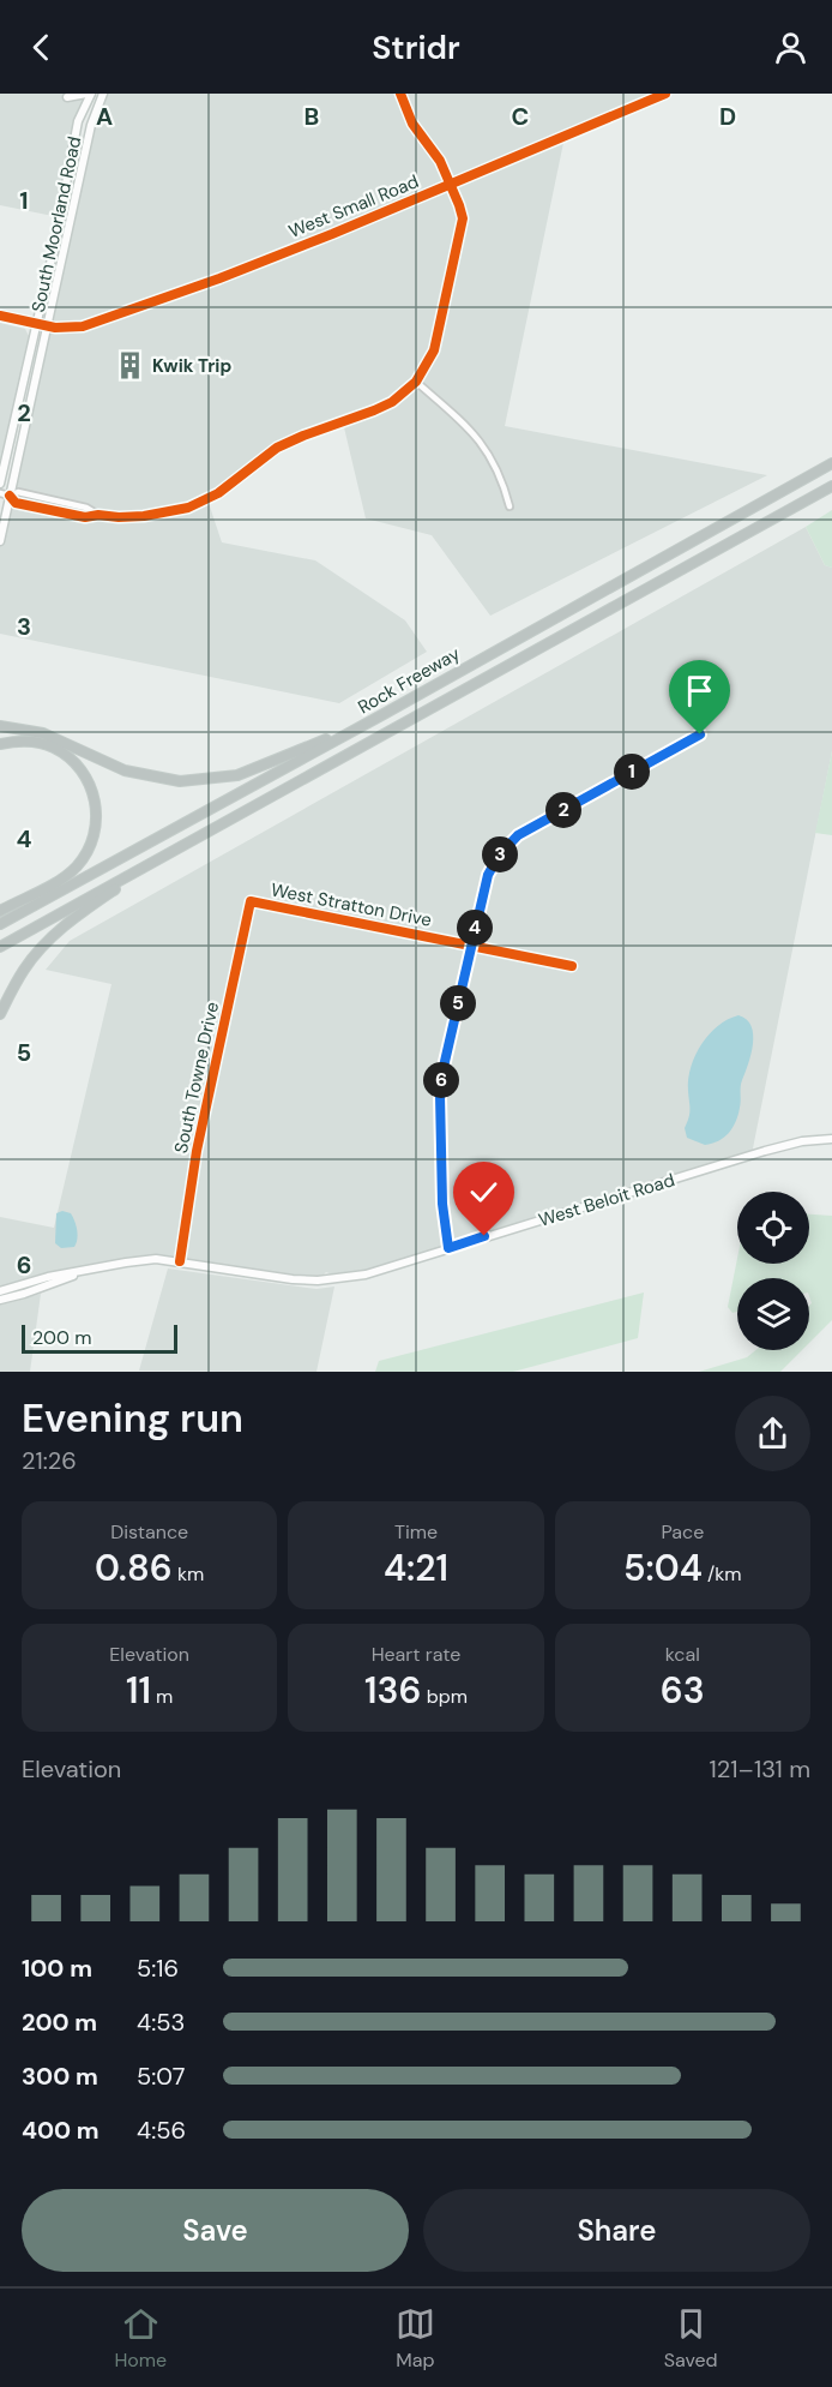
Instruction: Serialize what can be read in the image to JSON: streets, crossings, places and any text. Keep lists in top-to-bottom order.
{
  "streets": {
    "highway": ["Rock Freeway"],
    "main road": ["West Small Road", "South Moorland Road", "West Beloit Road"],
    "street": ["West Stratton Drive", "South Towne Drive"]
  },
  "crossings": [
    ["West Small Road", "South Moorland Road"],
    ["West Stratton Drive", "South Towne Drive"],
    ["South Towne Drive", "West Beloit Road"]
  ],
  "places": {
    "building": ["Kwik Trip"]
  },
  "scale_bar": "200 m",
  "page": {
    "header": "Stridr",
    "pins": [
      "1",
      "2",
      "3",
      "4",
      "5",
      "6"
    ],
    "scale": "200 m",
    "heading": ["Evening run", "21:26"],
    "stats": [
      ["Distance", "0.86 km"],
      ["Time", "4:21"],
      ["Pace", "5:04 /km"],
      ["Elevation", "11 m"],
      ["Heart rate", "136 bpm"],
      ["kcal", "63"]
    ],
    "chart": ["Elevation", "121–131 m"],
    "list": [
      {
        "name": "100 m",
        "note": "5:16"
      },
      {
        "name": "200 m",
        "note": "4:53"
      },
      {
        "name": "300 m",
        "note": "5:07"
      },
      {
        "name": "400 m",
        "note": "4:56"
      }
    ],
    "buttons": ["Save", "Share"],
    "tabs": ["Home", "Map", "Saved"]
  },
  "grid": {
    "columns": [
      "A",
      "B",
      "C",
      "D"
    ],
    "rows": [
      "1",
      "2",
      "3",
      "4",
      "5",
      "6"
    ]
  }
}
